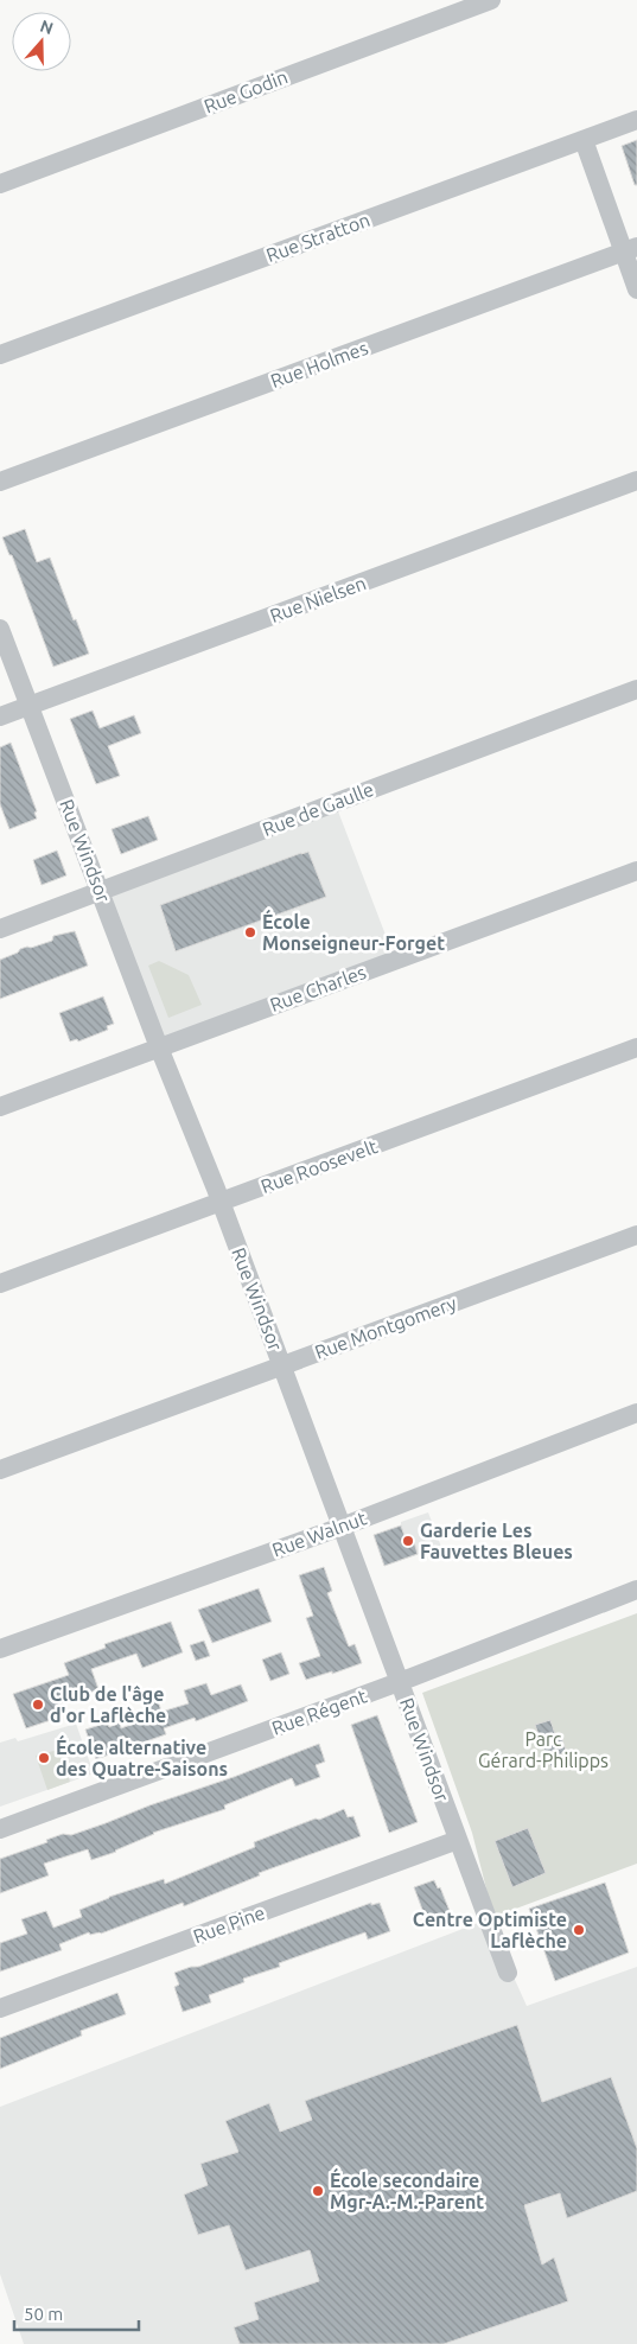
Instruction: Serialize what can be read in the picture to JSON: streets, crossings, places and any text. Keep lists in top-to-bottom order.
{
  "streets": {
    "street": [
      "Rue Godin",
      "Rue Stratton",
      "Rue Holmes",
      "Rue Nielsen",
      "Rue de Gaulle",
      "Rue Windsor",
      "Rue Charles",
      "Rue Roosevelt",
      "Rue Montgomery",
      "Rue Walnut",
      "Rue Régent",
      "Rue Pine"
    ]
  },
  "crossings": [
    ["Rue Nielsen", "Rue Windsor"],
    ["Rue de Gaulle", "Rue Windsor"],
    ["Rue Windsor", "Rue Charles"],
    ["Rue Windsor", "Rue Roosevelt"],
    ["Rue Windsor", "Rue Montgomery"],
    ["Rue Windsor", "Rue Walnut"],
    ["Rue Windsor", "Rue Régent"],
    ["Rue Windsor", "Rue Pine"]
  ],
  "parks": ["Parc Gérard-Philipps"],
  "places": [
    "École Monseigneur-Forget",
    "Garderie Les Fauvettes Bleues",
    "Club de l'âge d'or Laflèche",
    "École alternative des Quatre-Saisons",
    "Centre Optimiste Laflèche",
    "École secondaire Mgr-A.-M.-Parent"
  ],
  "scale_bar": "50 m",
  "north": "top"
}
